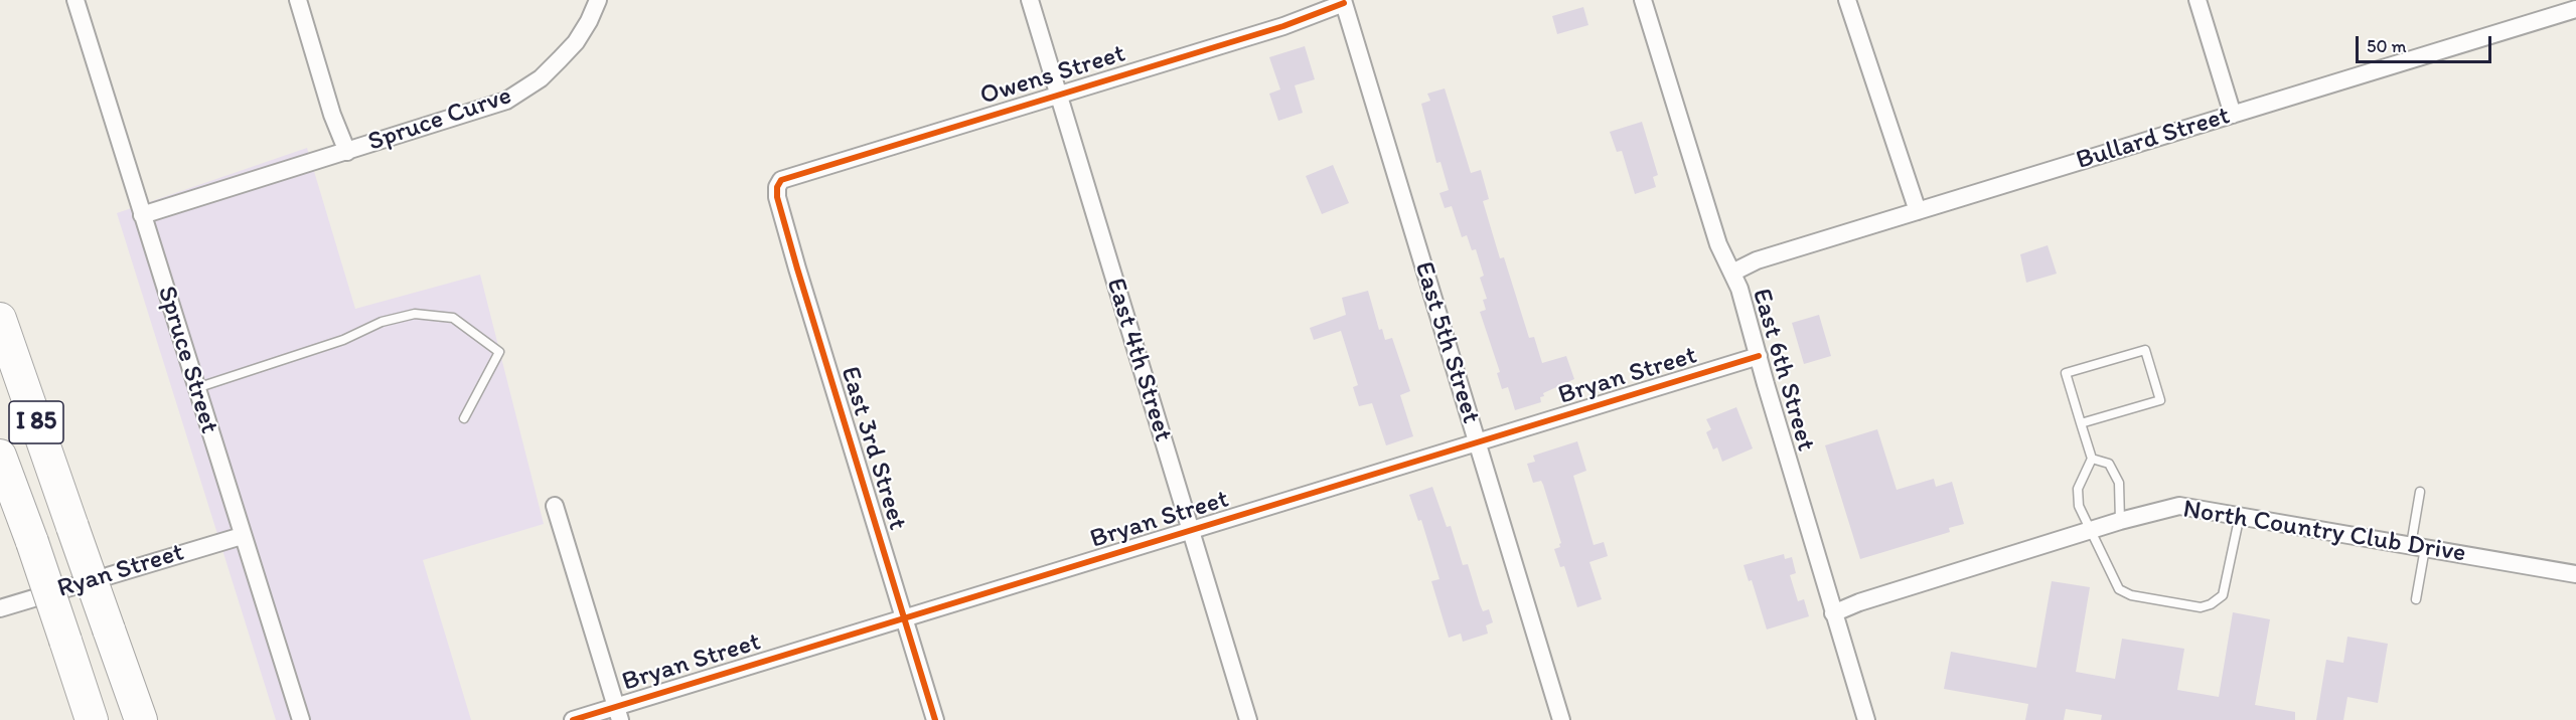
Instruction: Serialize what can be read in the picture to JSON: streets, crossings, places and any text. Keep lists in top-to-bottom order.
{
  "streets": {
    "highway": ["I 85"],
    "street": [
      "Owens Street",
      "Spruce Curve",
      "Bullard Street",
      "East 5th Street",
      "Spruce Street",
      "East 4th Street",
      "East 6th Street",
      "Bryan Street",
      "East 3rd Street",
      "North Country Club Drive",
      "Ryan Street"
    ]
  },
  "crossings": [
    ["Owens Street", "East 5th Street"],
    ["Owens Street", "East 4th Street"],
    ["Owens Street", "East 3rd Street"],
    ["Spruce Curve", "Spruce Street"],
    ["Bullard Street", "East 6th Street"],
    ["East 5th Street", "Bryan Street"],
    ["Spruce Street", "Ryan Street"],
    ["East 4th Street", "Bryan Street"],
    ["East 6th Street", "Bryan Street"],
    ["East 6th Street", "North Country Club Drive"],
    ["Bryan Street", "East 3rd Street"]
  ],
  "scale_bar": "50 m"
}
